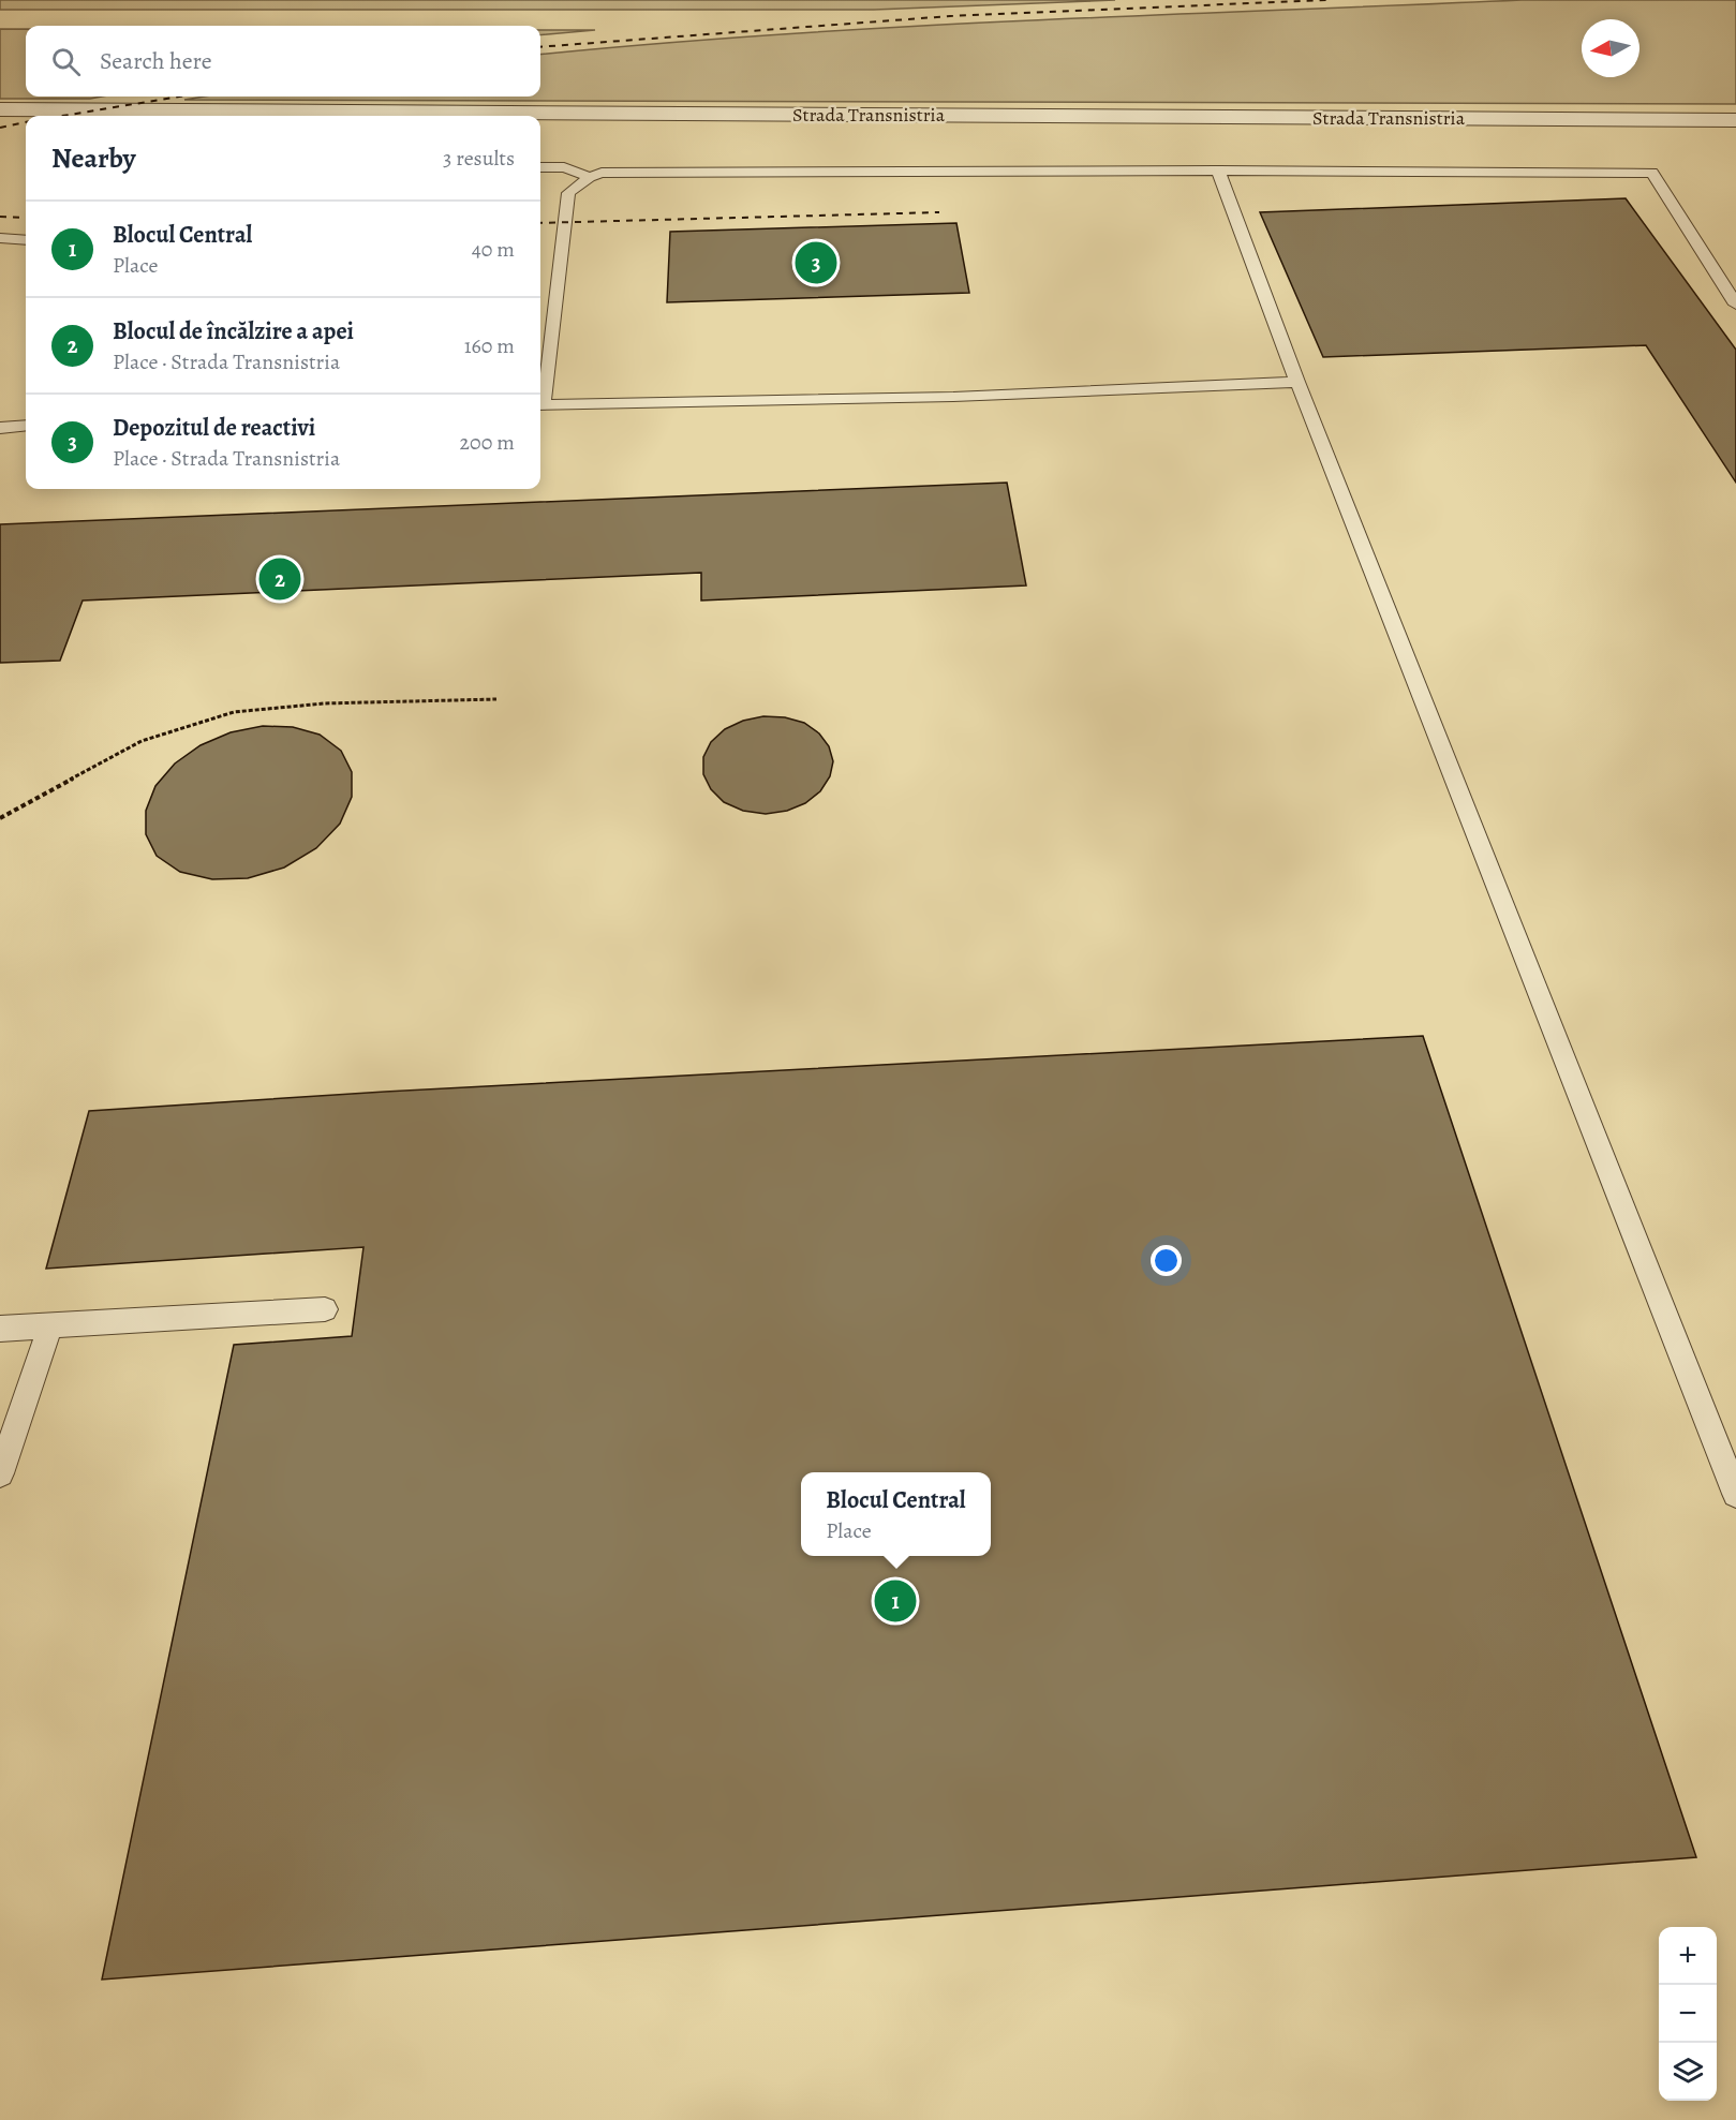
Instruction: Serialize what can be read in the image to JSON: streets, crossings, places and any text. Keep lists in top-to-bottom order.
{
  "streets": {
    "street": ["Strada Transnistria"]
  },
  "north": "left",
  "page": {
    "search": "Search here",
    "heading": ["Nearby", "3 results"],
    "list": [
      {
        "mark": "1",
        "name": "Blocul Central",
        "note": "Place",
        "value": "40 m"
      },
      {
        "mark": "2",
        "name": "Blocul de încălzire a apei",
        "note": "Place · Strada Transnistria",
        "value": "160 m"
      },
      {
        "mark": "3",
        "name": "Depozitul de reaсtivi",
        "note": "Place · Strada Transnistria",
        "value": "200 m"
      }
    ],
    "pins": ["3", "2", "1"],
    "popup": ["Blocul Central", "Place"],
    "map_buttons": ["+", "−"]
  }
}
